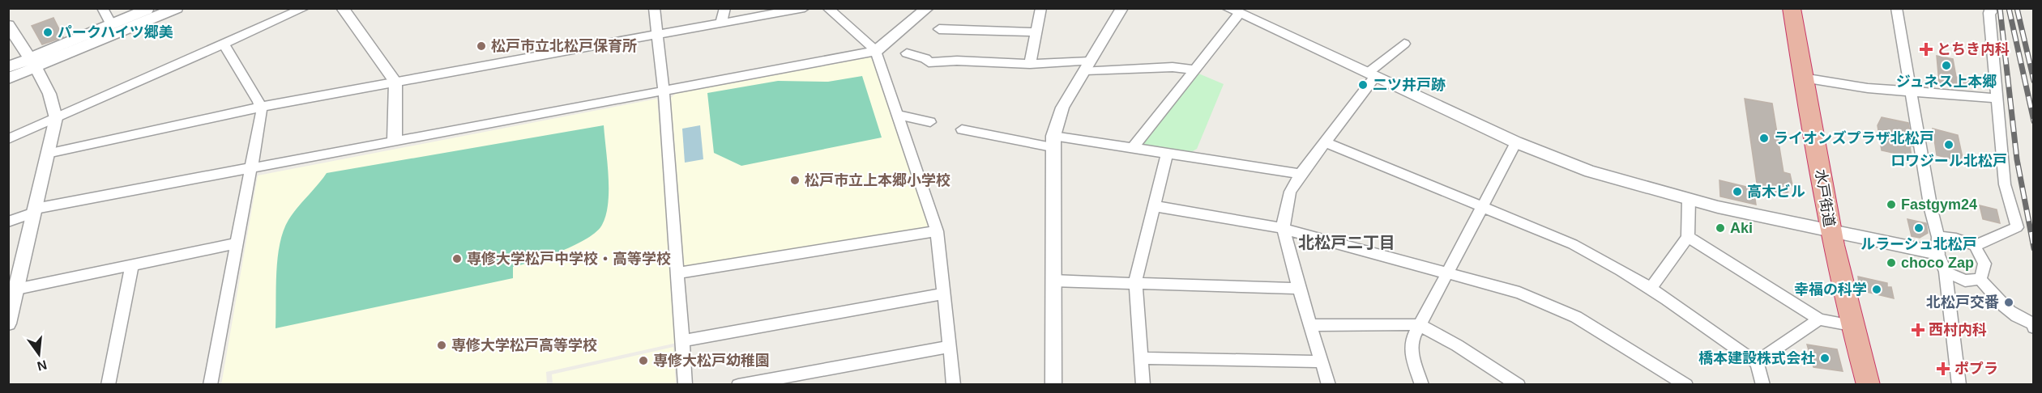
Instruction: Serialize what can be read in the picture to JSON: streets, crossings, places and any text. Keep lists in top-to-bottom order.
{
  "streets": {
    "highway": ["水戸街道"]
  },
  "districts": ["北松戸二丁目"],
  "places": {
    "other": [
      "パークハイツ郷美",
      "松戸市立北松戸保育所",
      "ジュネス上本郷",
      "二ツ井戸跡",
      "ライオンズプラザ北松戸",
      "ロワジール北松戸",
      "松戸市立上本郷小学校",
      "高木ビル",
      "Fastgym24",
      "Aki",
      "ルラーシュ北松戸",
      "専修大学松戸中学校・高等学校",
      "choco Zap",
      "幸福の科学",
      "北松戸交番",
      "専修大学松戸高等学校",
      "橋本建設株式会社",
      "専修大松戸幼稚園"
    ],
    "health": ["とちき内科", "西村内科", "ポプラ"]
  },
  "north": "bottom"
}
